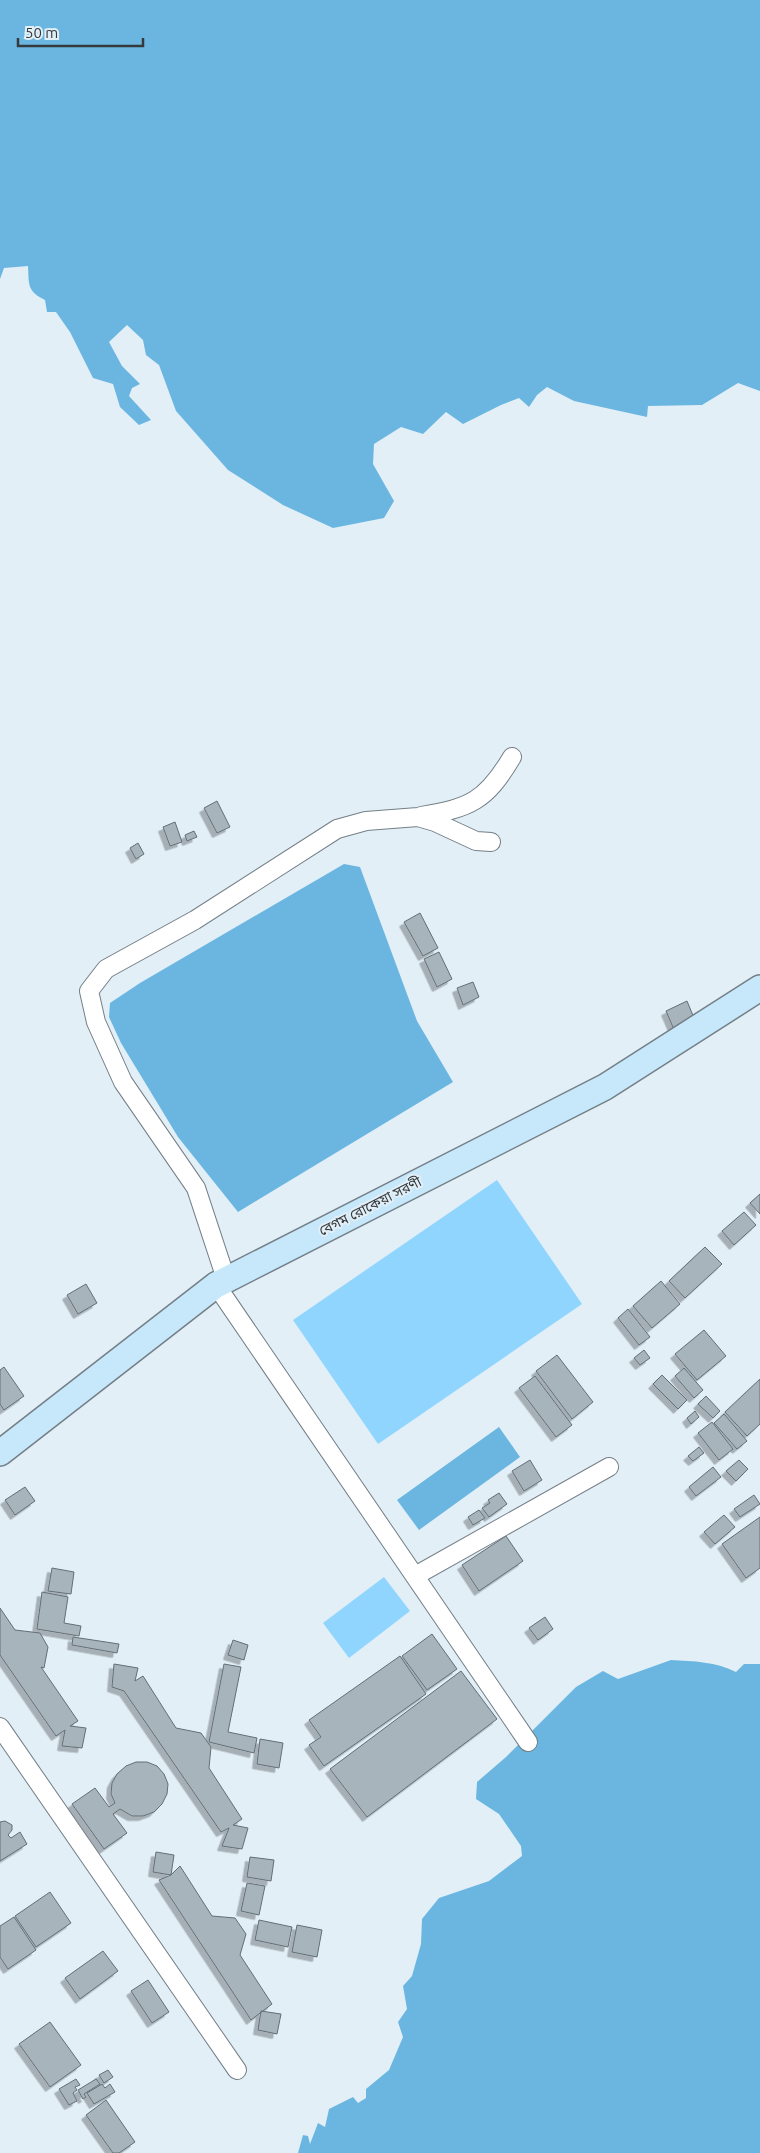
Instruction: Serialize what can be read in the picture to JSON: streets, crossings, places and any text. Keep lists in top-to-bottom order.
{
  "streets": {
    "street": ["বেগম রোকেয়া সরণী"]
  },
  "scale_bar": "50 m"
}
